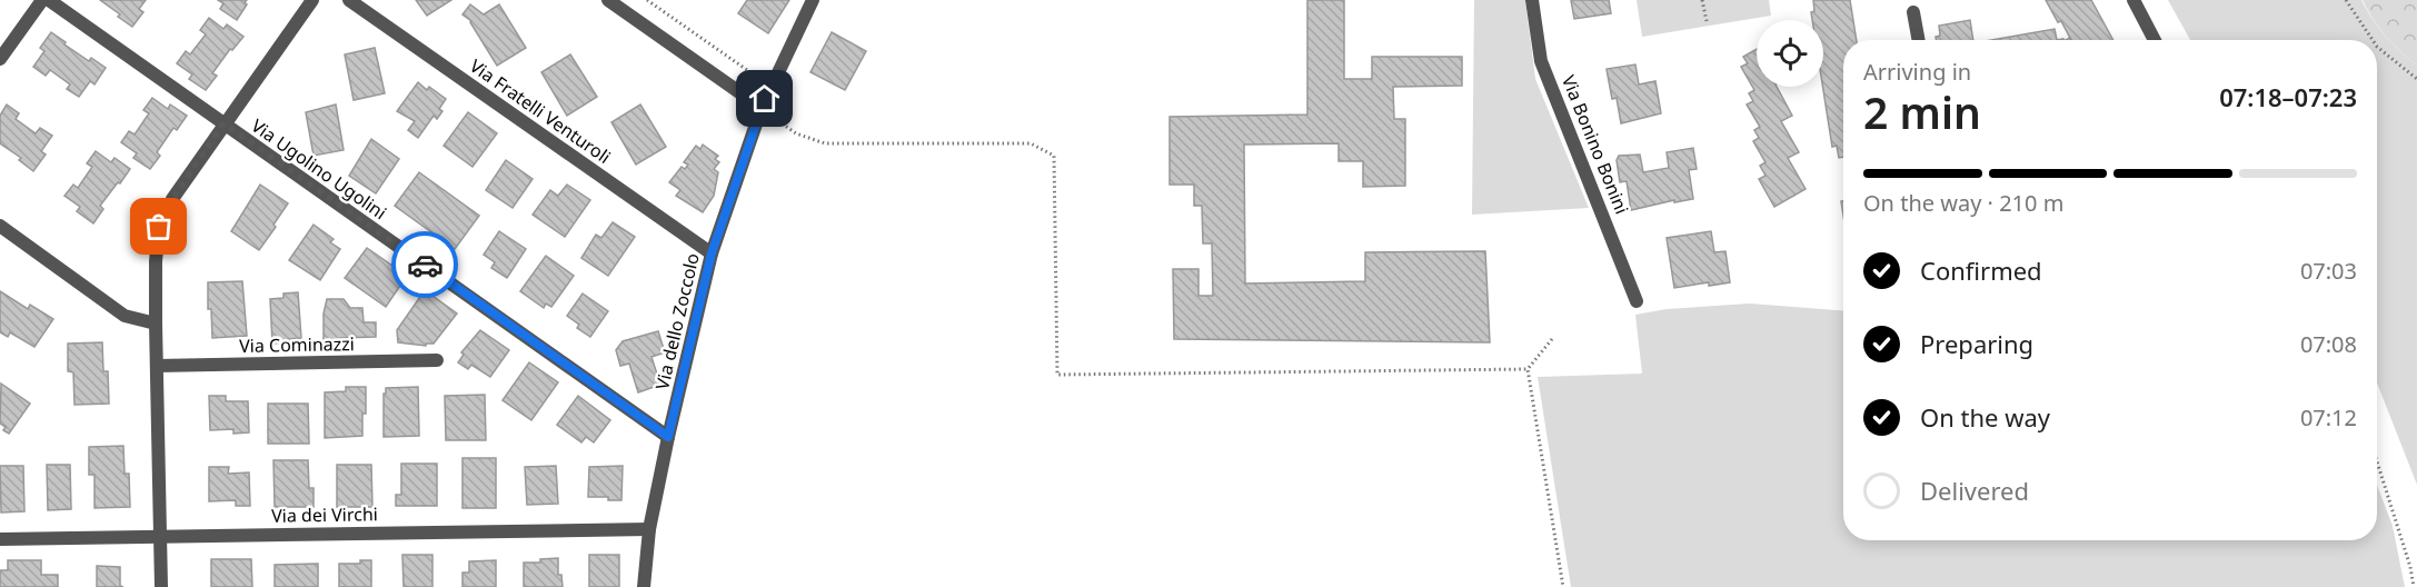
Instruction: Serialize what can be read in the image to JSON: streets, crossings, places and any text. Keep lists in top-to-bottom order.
{
  "streets": {
    "street": [
      "Via Fratelli Venturoli",
      "Via Bonino Bonini",
      "Via Ugolino Ugolini",
      "Via dello Zoccolo",
      "Via Cominazzi",
      "Via dei Virchi"
    ]
  },
  "crossings": [
    ["Via Fratelli Venturoli", "Via dello Zoccolo"],
    ["Via Ugolino Ugolini", "Via dello Zoccolo"],
    ["Via dello Zoccolo", "Via dei Virchi"]
  ],
  "page": {
    "heading": ["2 min", "Arriving in", "07:18–07:23"],
    "bar": "On the way · 210 m",
    "list": [
      ["Confirmed", "07:03"],
      ["Preparing", "07:08"],
      ["On the way", "07:12"],
      "Delivered"
    ]
  }
}
